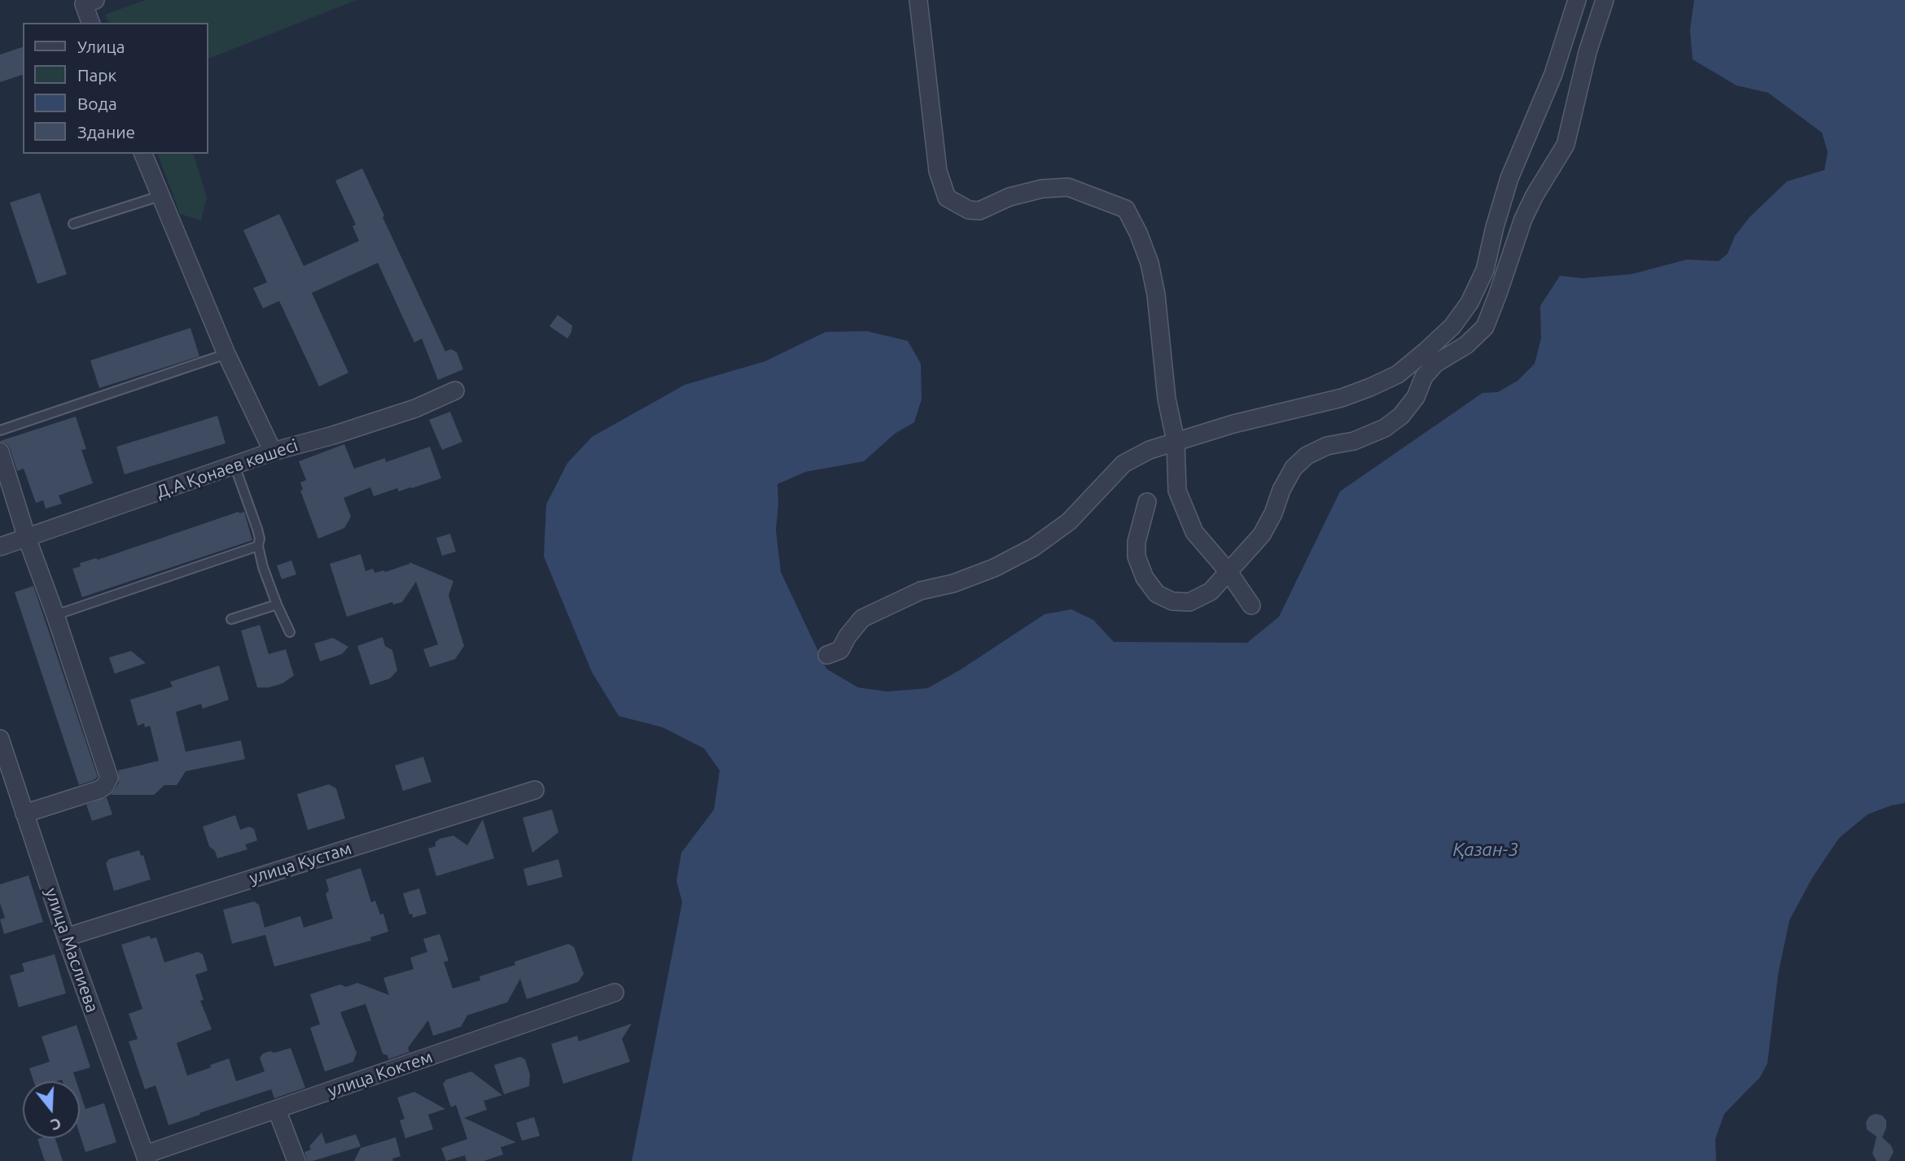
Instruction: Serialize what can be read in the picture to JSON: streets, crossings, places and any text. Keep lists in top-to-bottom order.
{
  "streets": {
    "street": [
      "Д.А Қонаев көшесі",
      "улица Кустам",
      "улица Маслиева",
      "улица Коктем"
    ]
  },
  "crossings": [
    ["улица Кустам", "улица Маслиева"],
    ["улица Маслиева", "улица Коктем"]
  ],
  "water": ["Қазан-3"],
  "legend": [
    "Улица",
    "Парк",
    "Вода",
    "Здание"
  ],
  "north": "bottom"
}
